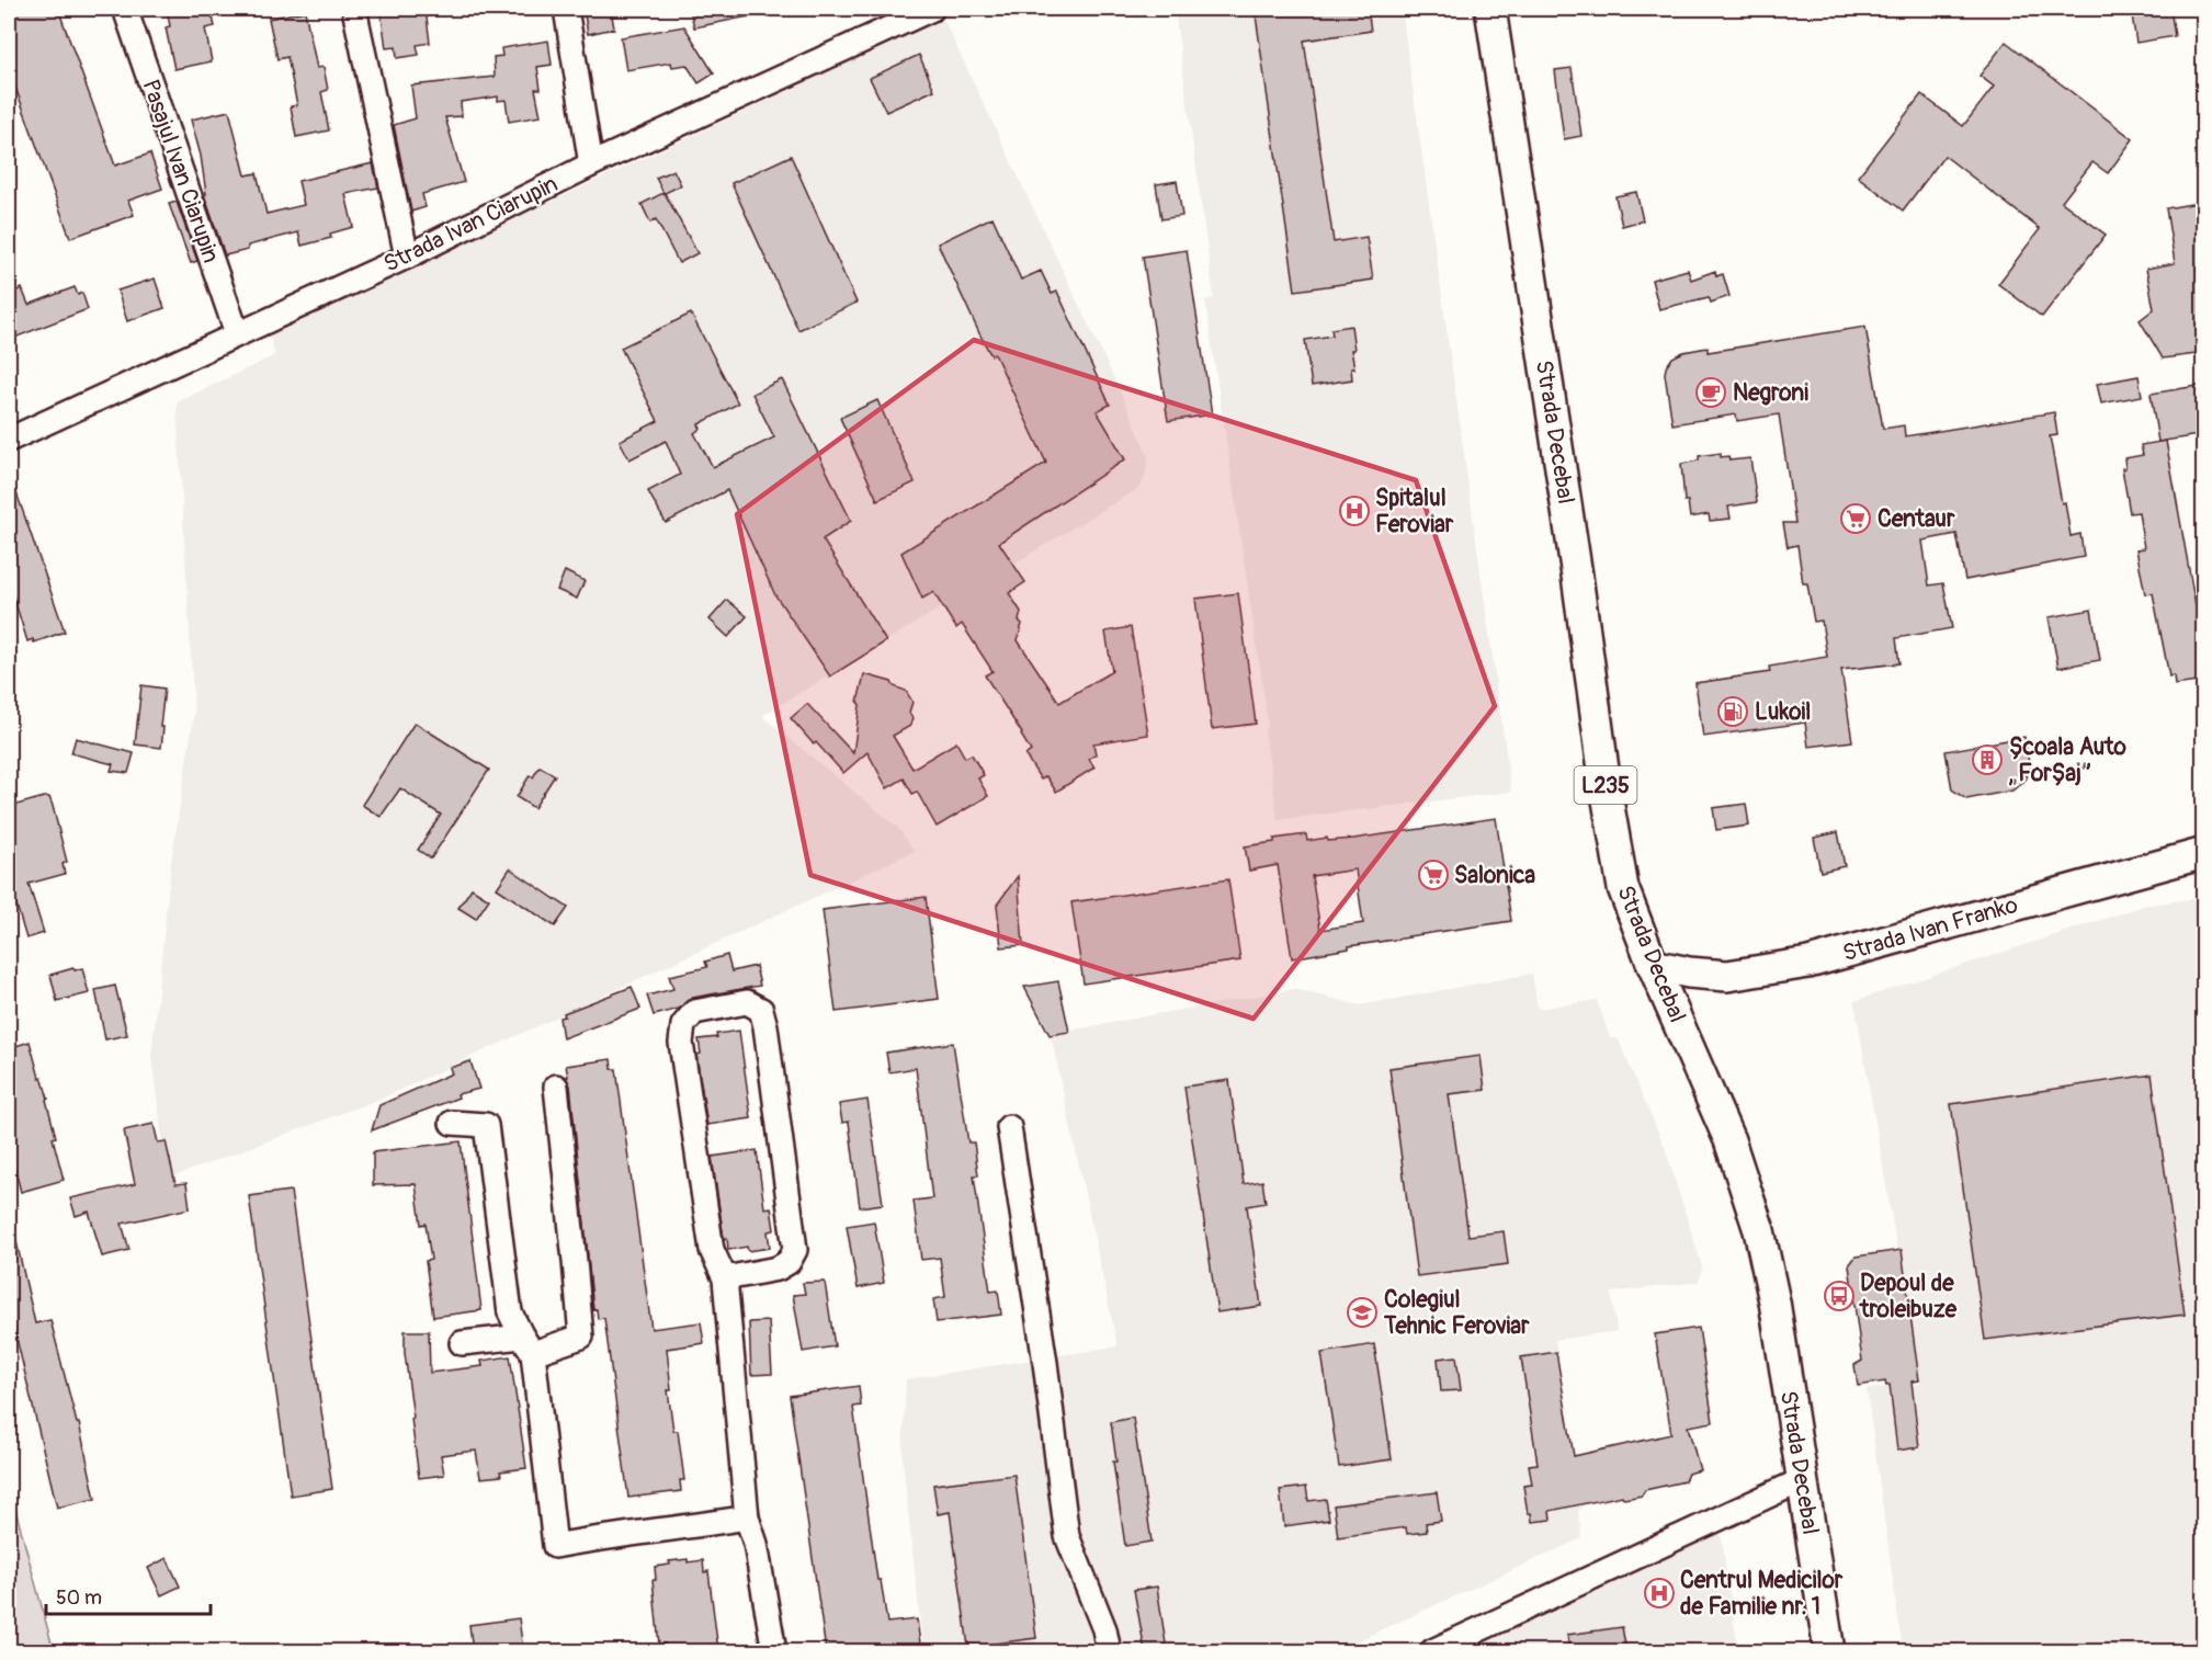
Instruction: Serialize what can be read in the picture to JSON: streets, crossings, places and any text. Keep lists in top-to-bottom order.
{
  "streets": {
    "main road": ["Strada Decebal", "L235", "Strada Ivan Franko"],
    "street": ["Pasajul Ivan Ciarupin", "Strada Ivan Ciarupin"]
  },
  "crossings": [
    ["Pasajul Ivan Ciarupin", "Strada Ivan Ciarupin"],
    ["Strada Decebal", "Strada Ivan Franko"]
  ],
  "places": {
    "cafe": ["Negroni"],
    "hospital": ["Spitalul Feroviar", "Centrul Medicilor de Familie nr. 1"],
    "supermarket": ["Centaur", "Salonica"],
    "fuel station": ["Lukoil"],
    "building": ["Școala Auto „ForȘaj”"],
    "bus stop": ["Depoul de troleibuze"],
    "school or university": ["Colegiul Tehnic Feroviar"]
  },
  "scale_bar": "50 m"
}
